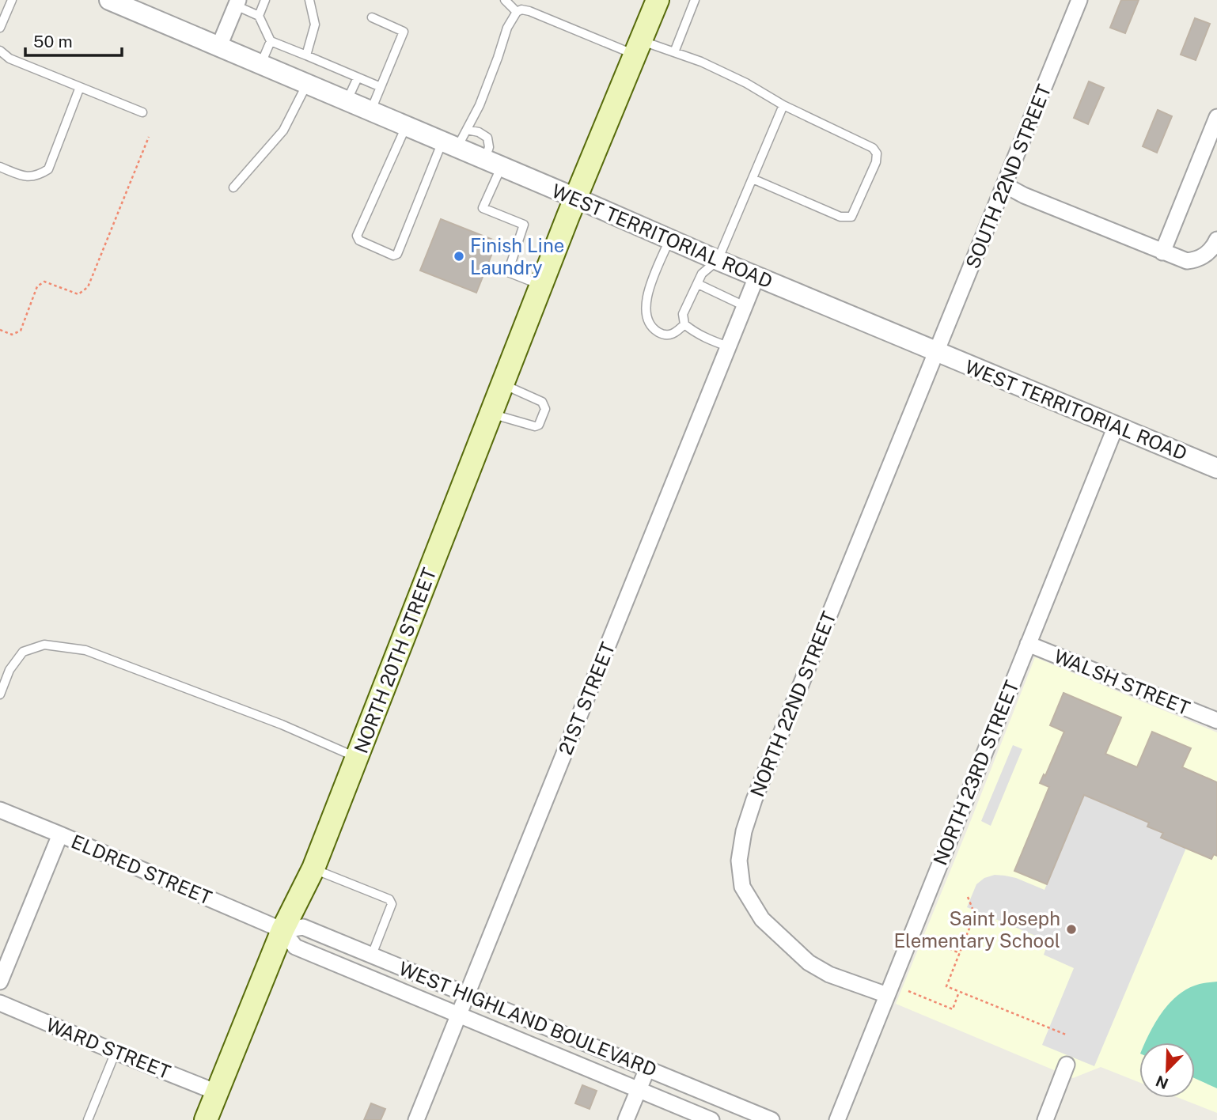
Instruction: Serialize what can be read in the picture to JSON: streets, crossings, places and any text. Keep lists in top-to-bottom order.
{
  "streets": {
    "main road": ["NORTH 20TH STREET"],
    "street": [
      "SOUTH 22ND STREET",
      "WEST TERRITORIAL ROAD",
      "WALSH STREET",
      "21ST STREET",
      "NORTH 22ND STREET",
      "NORTH 23RD STREET",
      "ELDRED STREET",
      "WEST HIGHLAND BOULEVARD",
      "WARD STREET"
    ]
  },
  "crossings": [
    ["SOUTH 22ND STREET", "WEST TERRITORIAL ROAD"],
    ["SOUTH 22ND STREET", "NORTH 22ND STREET"],
    ["WEST TERRITORIAL ROAD", "NORTH 20TH STREET"],
    ["WEST TERRITORIAL ROAD", "21ST STREET"],
    ["WEST TERRITORIAL ROAD", "NORTH 22ND STREET"],
    ["WEST TERRITORIAL ROAD", "NORTH 23RD STREET"],
    ["NORTH 20TH STREET", "ELDRED STREET"],
    ["NORTH 20TH STREET", "WEST HIGHLAND BOULEVARD"],
    ["NORTH 20TH STREET", "WARD STREET"],
    ["WALSH STREET", "NORTH 23RD STREET"],
    ["21ST STREET", "WEST HIGHLAND BOULEVARD"],
    ["NORTH 22ND STREET", "NORTH 23RD STREET"],
    ["ELDRED STREET", "WEST HIGHLAND BOULEVARD"]
  ],
  "places": ["Finish Line Laundry", "Saint Joseph Elementary School"],
  "scale_bar": "50 m",
  "north": "bottom left"
}
